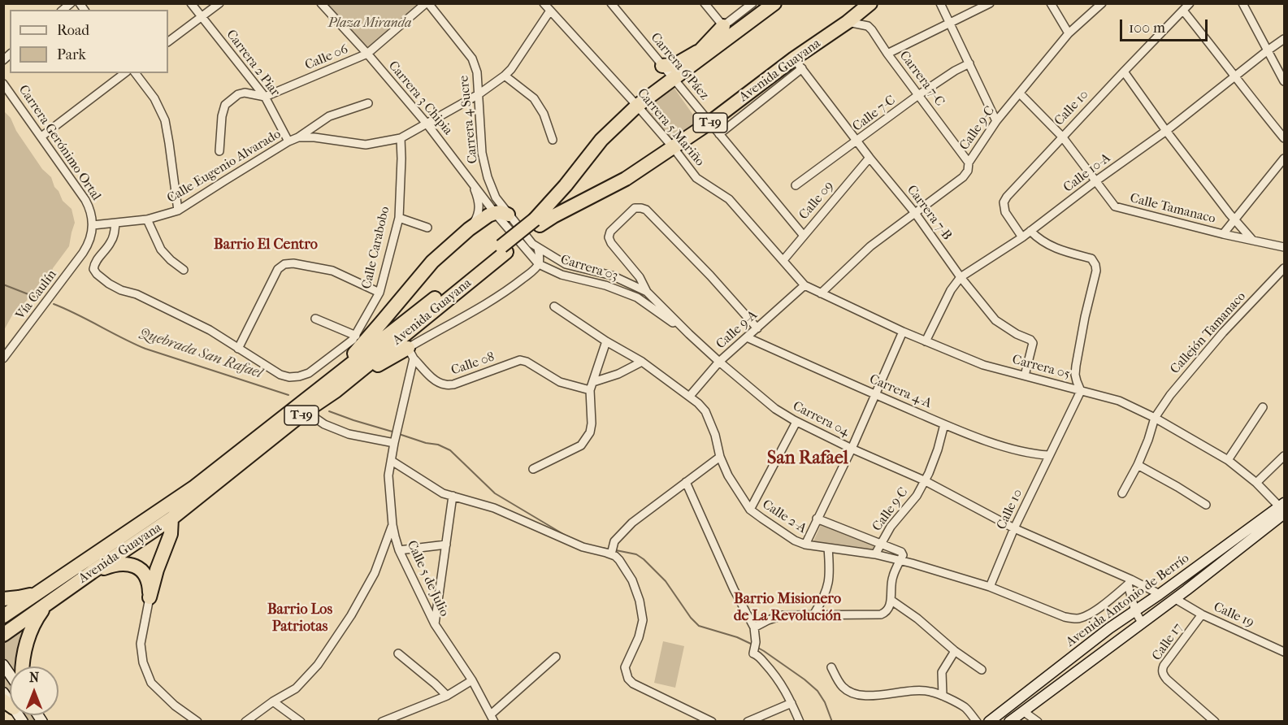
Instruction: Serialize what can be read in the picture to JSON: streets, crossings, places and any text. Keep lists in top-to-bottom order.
{
  "streets": {
    "highway": ["Avenida Guayana", "T-19"],
    "street": [
      "Calle 06",
      "Carrera 2 Piar",
      "Carrera 6 Páez",
      "Carrera 7-C",
      "Carrera 3 Chipia",
      "Calle 10",
      "Calle 7-C",
      "Carrera 4 Sucre",
      "Carrera 5 Mariño",
      "Calle 9-C",
      "Carrera Gerónimo Ortal",
      "Calle Eugenio Alvarado",
      "Calle 10-A",
      "Calle 09",
      "Calle Tamanaco",
      "Carrera 7-B",
      "Calle Carabobo",
      "Carrera 03",
      "Vía Caulín",
      "Calle 9-A",
      "Callejón Tamanaco",
      "Calle 08",
      "Carrera 05",
      "Carrera 4-A",
      "Carrera 04",
      "Calle 2-A",
      "Calle 5 de Julio",
      "Avenida Antonio de Berrío",
      "Calle 19",
      "Calle 17"
    ]
  },
  "crossings": [
    ["Calle 06", "Carrera 2 Piar"],
    ["Calle 06", "Carrera 3 Chipia"],
    ["Calle 06", "Carrera 4 Sucre"],
    ["Carrera 2 Piar", "Calle Eugenio Alvarado"],
    ["Carrera 6 Páez", "Avenida Guayana"],
    ["Carrera 6 Páez", "Calle 09"],
    ["Avenida Guayana", "Carrera 7-C"],
    ["Avenida Guayana", "Carrera 5 Mariño"],
    ["Avenida Guayana", "Carrera 7-B"],
    ["Carrera 7-C", "Calle 7-C"],
    ["Carrera 7-C", "Calle 9-C"],
    ["Carrera 3 Chipia", "Carrera 4 Sucre"],
    ["Carrera 3 Chipia", "Calle Eugenio Alvarado"],
    ["Carrera 3 Chipia", "Carrera 03"],
    ["Carrera 3 Chipia", "Carrera 04"],
    ["Calle 10", "Calle 10-A"],
    ["Calle 10", "Calle Tamanaco"],
    ["Calle 10", "Carrera 05"],
    ["Calle 10", "Carrera 4-A"],
    ["Calle 10", "Carrera 04"],
    ["Calle 10", "Calle 2-A"],
    ["Calle 7-C", "Carrera 7-B"],
    ["Carrera 4 Sucre", "Calle Eugenio Alvarado"],
    ["Carrera 4 Sucre", "Carrera 03"],
    ["Carrera 4 Sucre", "Carrera 04"],
    ["Carrera 5 Mariño", "Calle Eugenio Alvarado"],
    ["Carrera 5 Mariño", "Calle 09"],
    ["Carrera 5 Mariño", "Carrera 05"],
    ["Calle 9-C", "Calle Tamanaco"],
    ["Calle 9-C", "Carrera 7-B"],
    ["Calle 9-C", "Carrera 05"],
    ["Calle 9-C", "Carrera 4-A"],
    ["Calle 9-C", "Carrera 04"],
    ["Calle 9-C", "Calle 2-A"],
    ["Carrera Gerónimo Ortal", "Calle Eugenio Alvarado"],
    ["Carrera Gerónimo Ortal", "Vía Caulín"],
    ["Calle Eugenio Alvarado", "Calle Carabobo"],
    ["Calle 10-A", "Calle Tamanaco"],
    ["Calle 10-A", "Carrera 7-B"],
    ["Calle 10-A", "Carrera 05"],
    ["Calle 09", "Carrera 7-B"],
    ["Calle 09", "Carrera 05"],
    ["Carrera 7-B", "Carrera 05"],
    ["Carrera 03", "Carrera 04"],
    ["Calle 9-A", "Carrera 05"],
    ["Calle 9-A", "Carrera 4-A"],
    ["Calle 9-A", "Carrera 04"],
    ["Calle 9-A", "Calle 2-A"],
    ["Callejón Tamanaco", "Carrera 05"],
    ["Calle 08", "Calle 5 de Julio"],
    ["Carrera 05", "Avenida Antonio de Berrío"],
    ["Carrera 04", "Calle 2-A"],
    ["Carrera 04", "Avenida Antonio de Berrío"],
    ["Avenida Antonio de Berrío", "Calle 19"],
    ["Calle 19", "Calle 17"]
  ],
  "districts": [
    "Barrio El Centro",
    "San Rafael",
    "Barrio Misionero de La Revolución",
    "Barrio Los Patriotas"
  ],
  "water": ["Quebrada San Rafael"],
  "parks": ["Plaza Miranda"],
  "legend": ["Road", "Park"],
  "scale_bar": "100 m",
  "north": "top"
}
